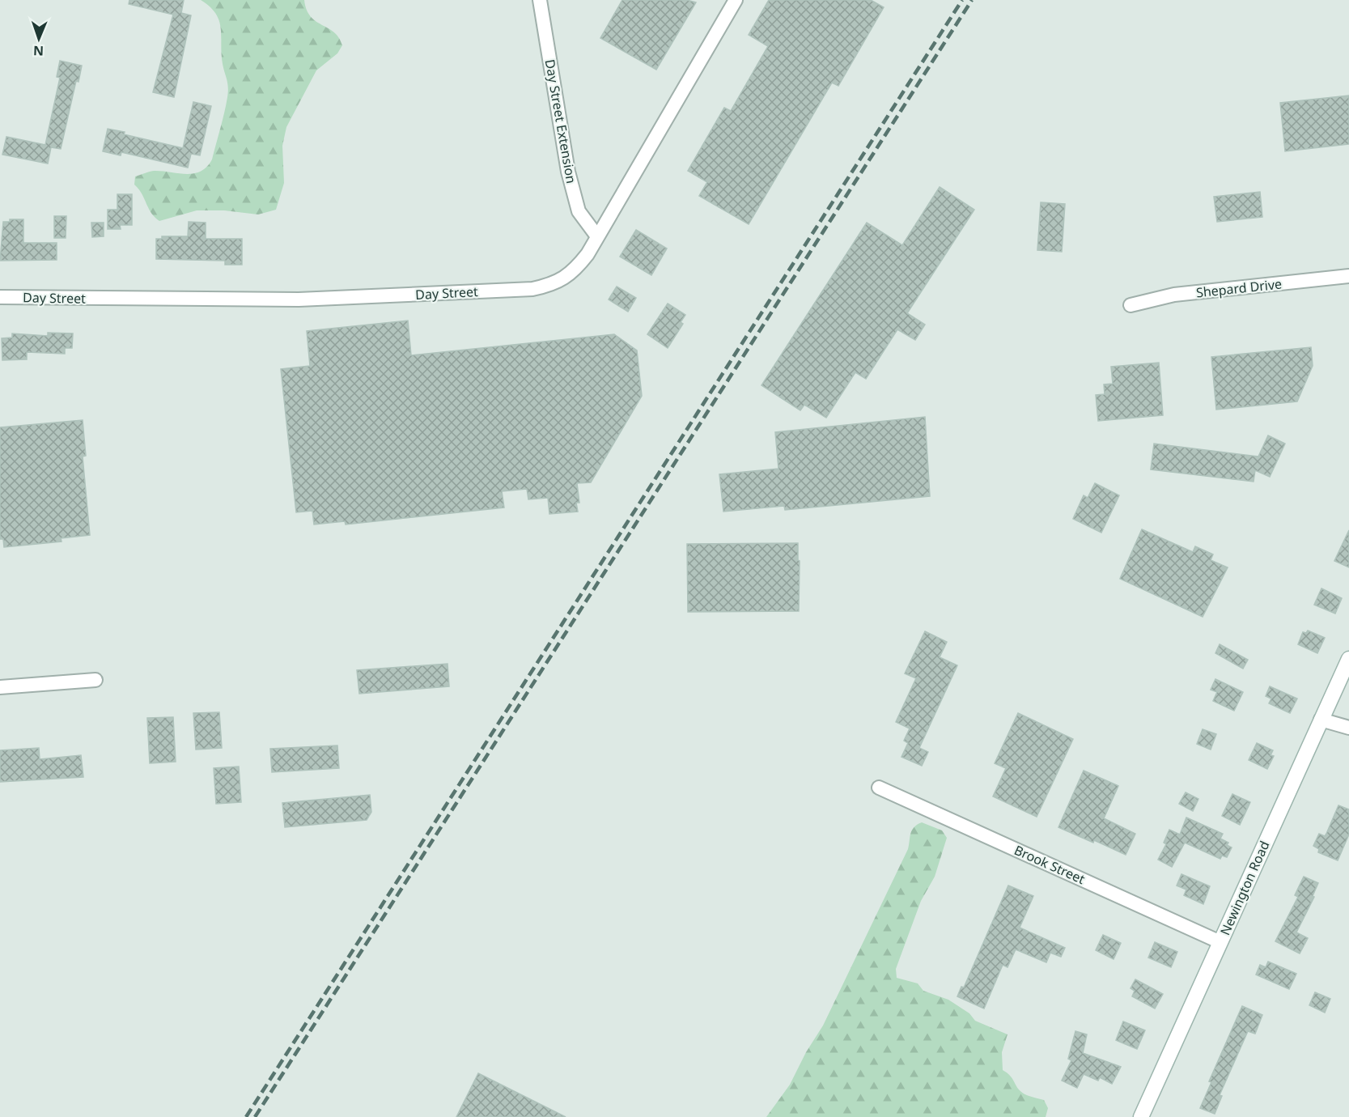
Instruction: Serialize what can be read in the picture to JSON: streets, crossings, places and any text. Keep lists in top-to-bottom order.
{
  "streets": {
    "main road": ["Newington Road"],
    "street": [
      "Day Street Extension",
      "Shepard Drive",
      "Day Street",
      "Brook Street"
    ]
  },
  "crossings": [
    ["Day Street Extension", "Day Street"],
    ["Brook Street", "Newington Road"]
  ],
  "north": "bottom"
}
